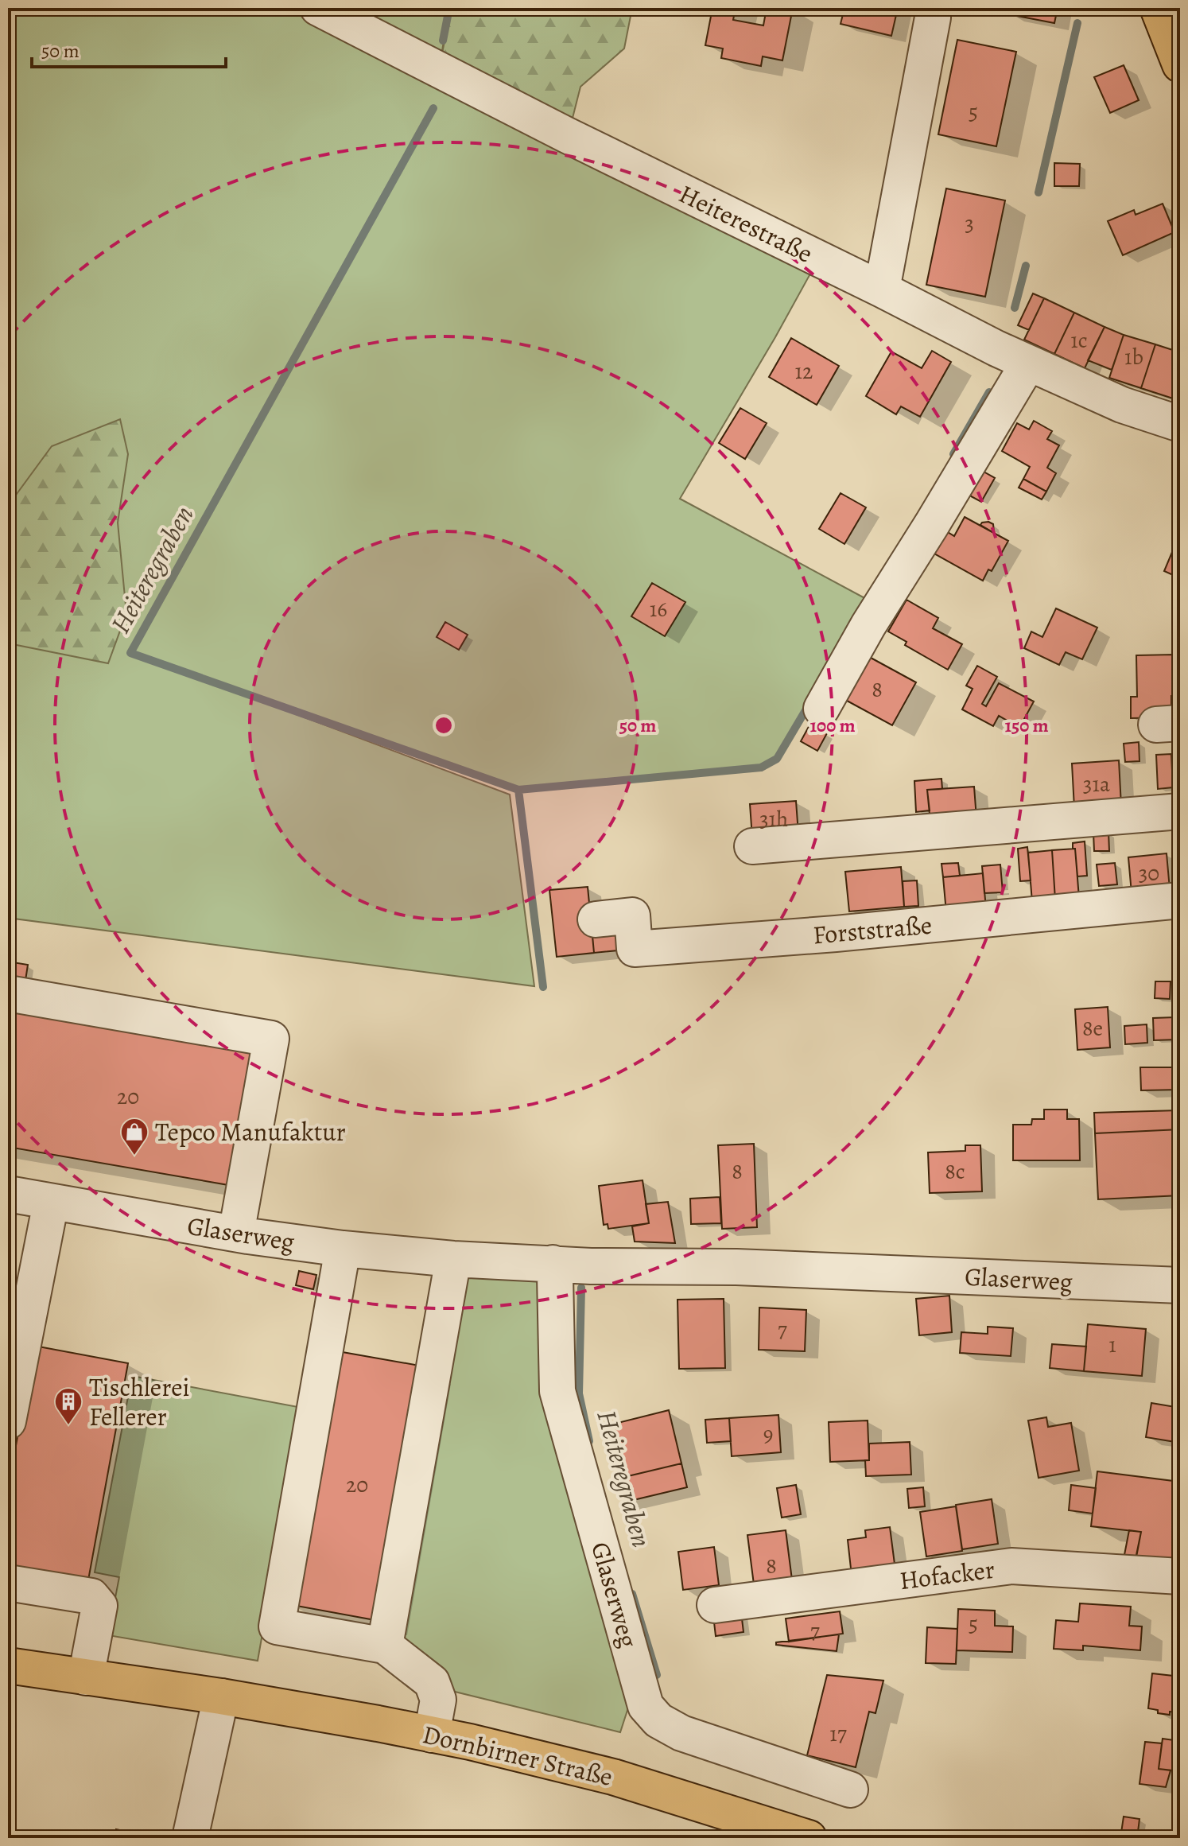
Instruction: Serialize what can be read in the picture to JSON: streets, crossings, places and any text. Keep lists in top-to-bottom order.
{
  "streets": {
    "main road": ["Dornbirner Straße"],
    "street": [
      "Heiterestraße",
      "Forststraße",
      "Glaserweg",
      "Hofacker"
    ]
  },
  "water": ["Heiteregraben"],
  "places": {
    "shop": ["Tepco Manufaktur"],
    "building": ["Tischlerei Fellerer"]
  },
  "house_numbers": [
    "5",
    "3",
    "1c",
    "1b",
    "12",
    "16",
    "8",
    "31a",
    "31h",
    "30",
    "8e",
    "20",
    "8",
    "8c",
    "7",
    "1",
    "9",
    "20",
    "8",
    "5",
    "7",
    "17"
  ],
  "scale_bar": "50 m",
  "rings": ["50 m", "100 m", "150 m"]
}
